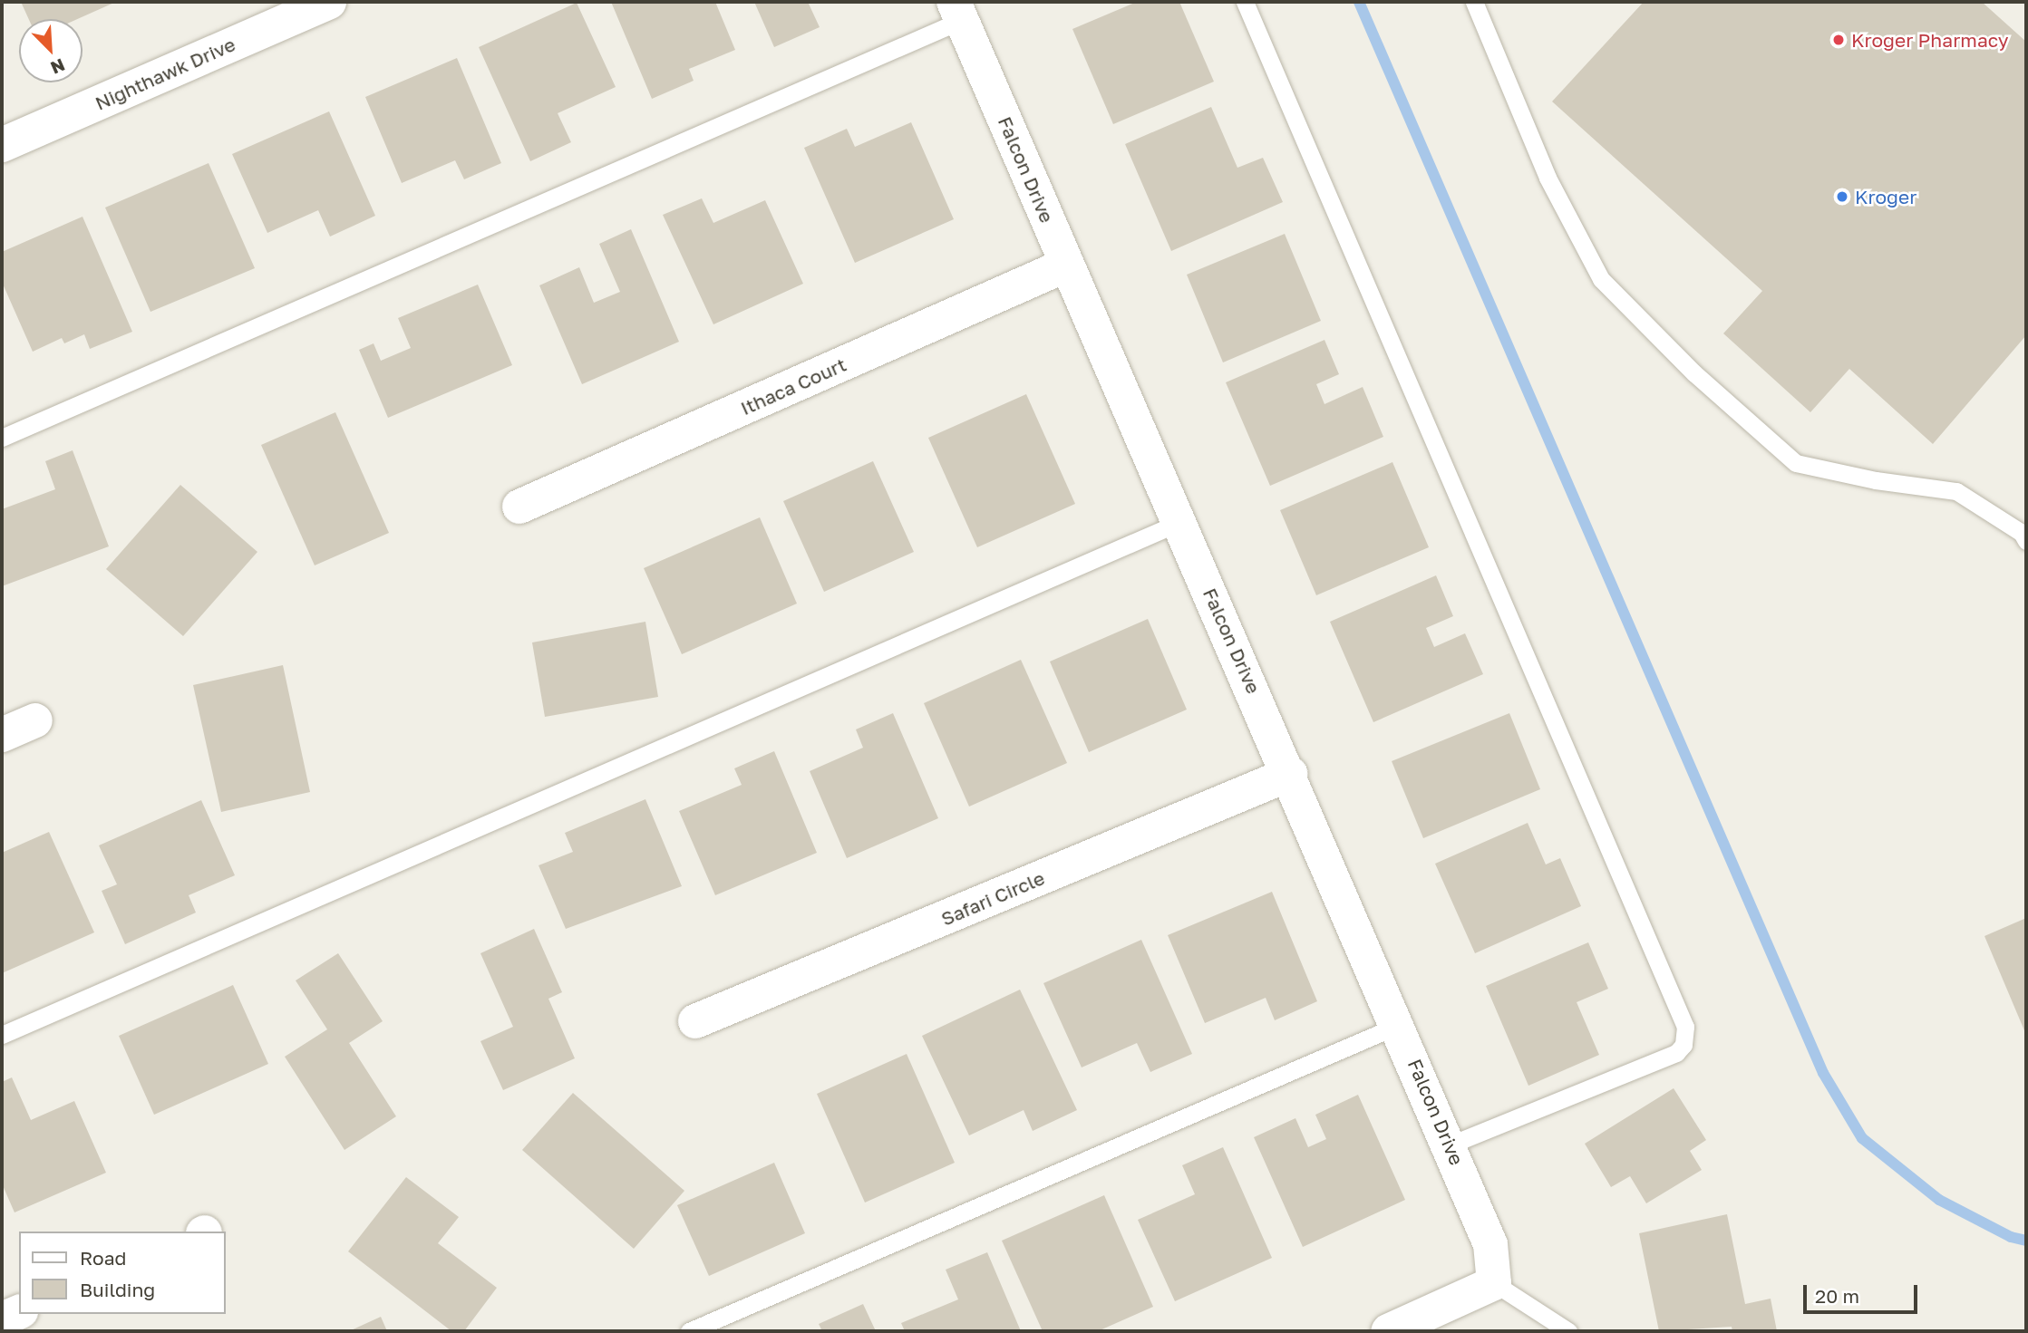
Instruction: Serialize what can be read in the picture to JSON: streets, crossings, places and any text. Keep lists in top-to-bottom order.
{
  "streets": {
    "street": [
      "Nighthawk Drive",
      "Falcon Drive",
      "Ithaca Court",
      "Safari Circle"
    ]
  },
  "crossings": [
    ["Falcon Drive", "Ithaca Court"],
    ["Falcon Drive", "Safari Circle"]
  ],
  "places": ["Kroger Pharmacy", "Kroger"],
  "legend": ["Road", "Building"],
  "scale_bar": "20 m",
  "north": "bottom right"
}
